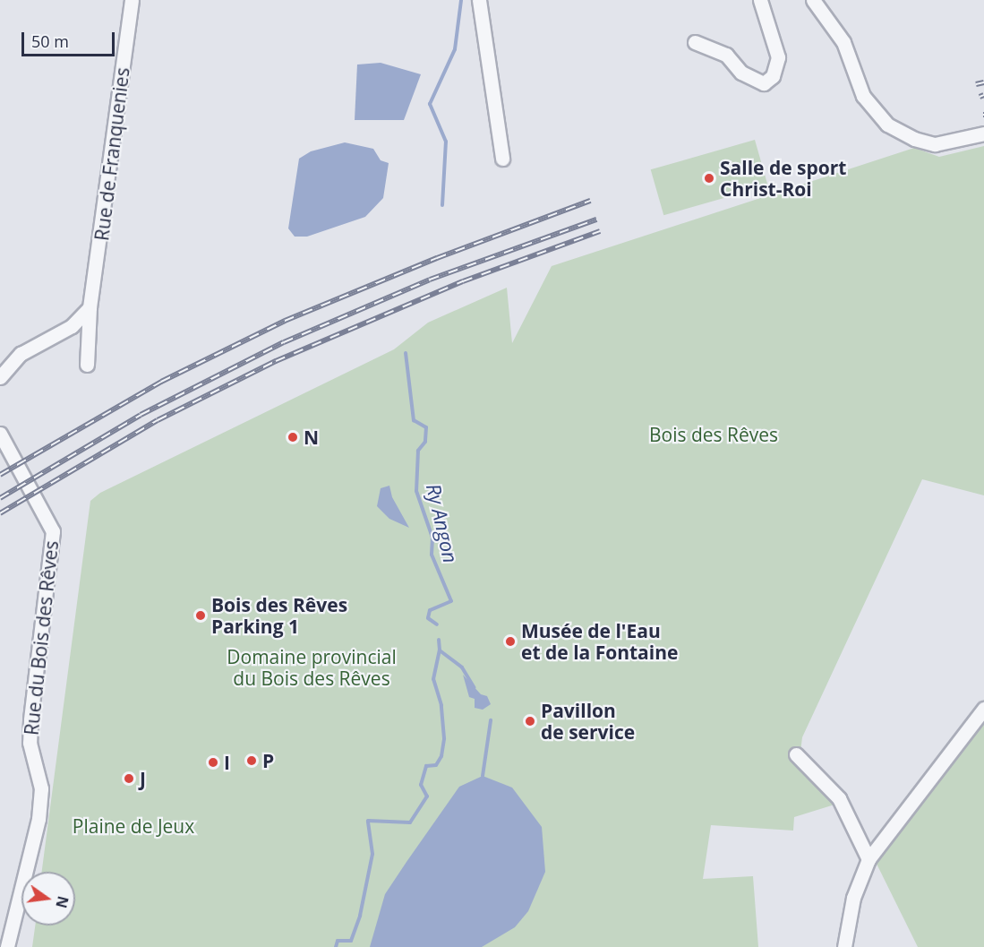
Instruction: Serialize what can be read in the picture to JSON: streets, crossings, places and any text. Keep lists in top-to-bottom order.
{
  "streets": {
    "street": ["Rue de Franquenies", "Rue du Bois des Rêves"]
  },
  "water": ["Ry Angon"],
  "parks": ["Bois des Rêves", "Domaine provincial du Bois des Rêves", "Plaine de Jeux"],
  "places": [
    "Salle de sport Christ-Roi",
    "N",
    "Bois des Rêves Parking 1",
    "Musée de l'Eau et de la Fontaine",
    "Pavillon de service",
    "P",
    "I",
    "J"
  ],
  "scale_bar": "50 m",
  "north": "right"
}
